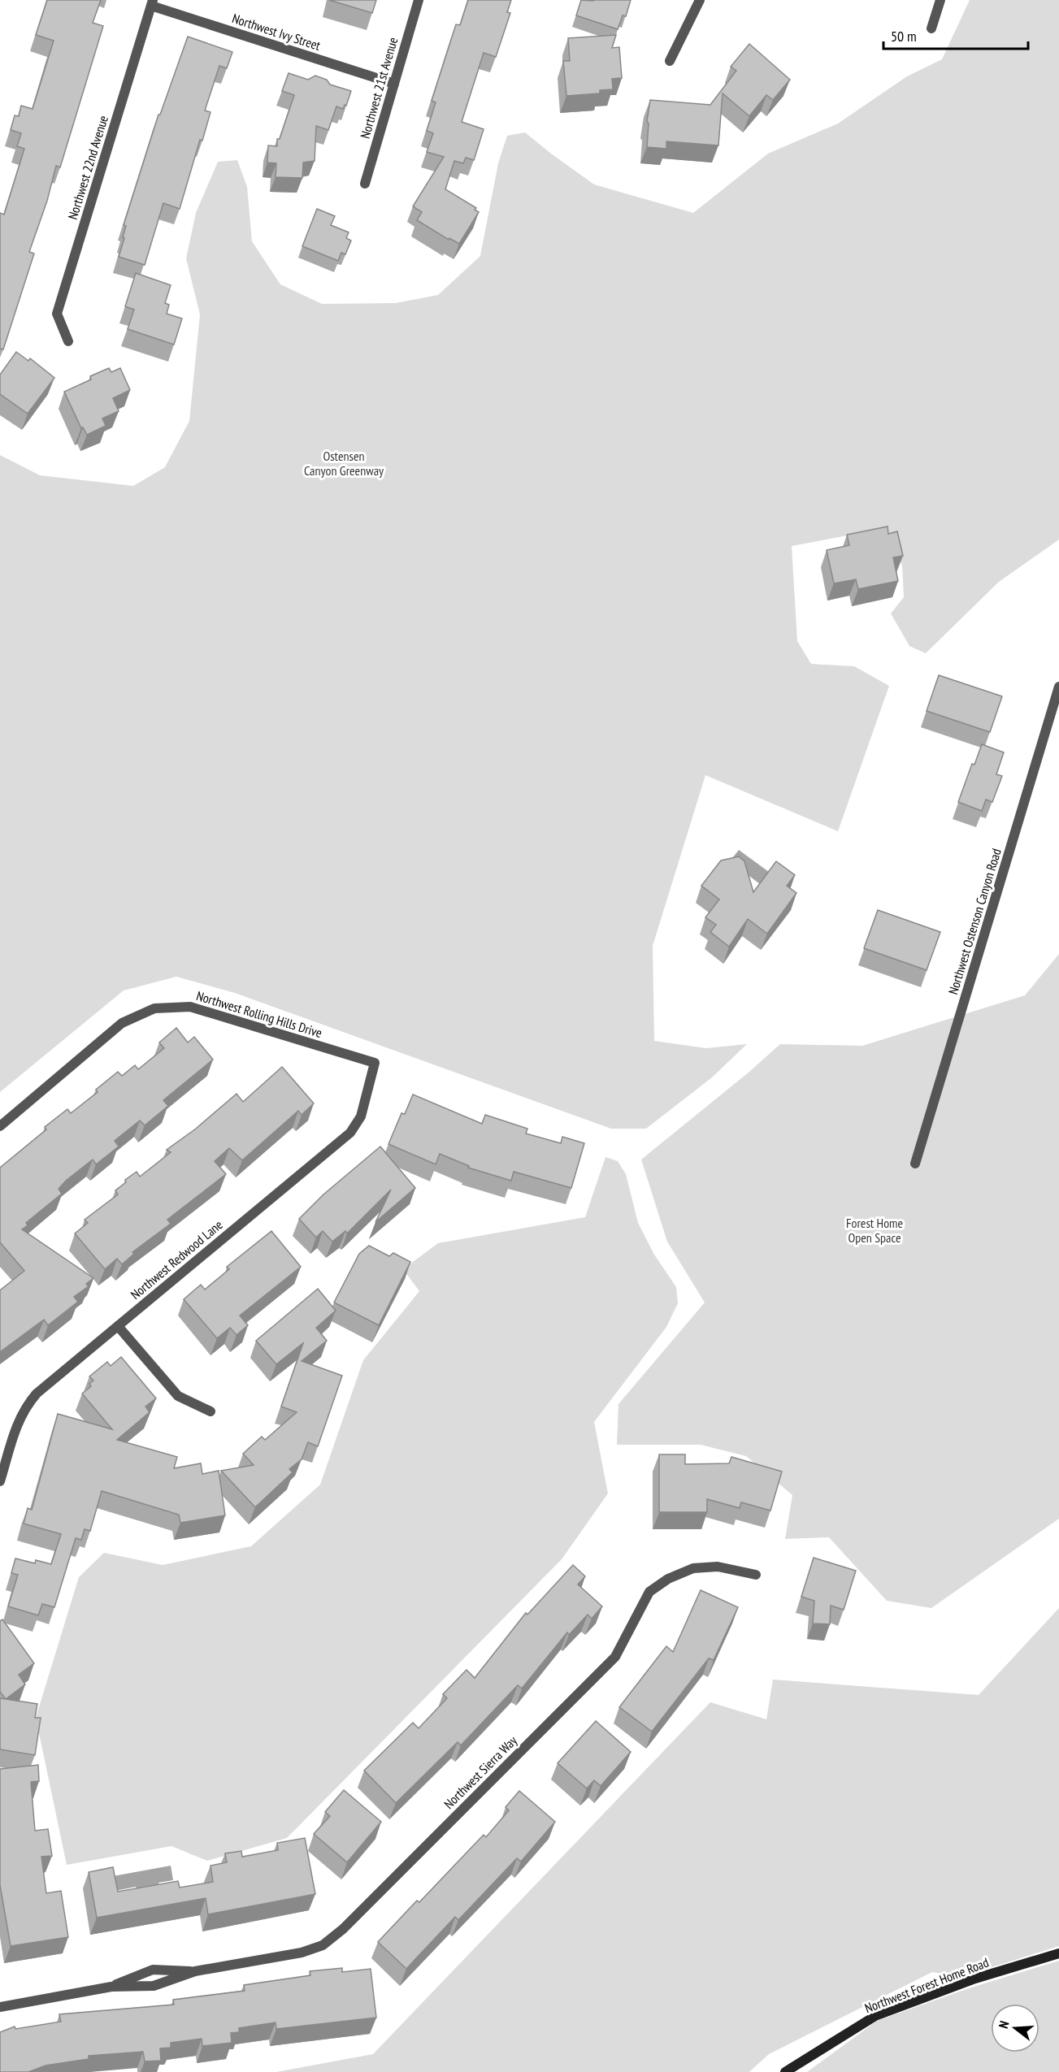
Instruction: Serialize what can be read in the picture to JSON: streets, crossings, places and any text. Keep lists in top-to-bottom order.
{
  "streets": {
    "street": [
      "Northwest Ivy Street",
      "Northwest 21st Avenue",
      "Northwest 22nd Avenue",
      "Northwest Ostenson Canyon Road",
      "Northwest Rolling Hills Drive",
      "Northwest Redwood Lane",
      "Northwest Sierra Way",
      "Northwest Forest Home Road"
    ]
  },
  "crossings": [
    ["Northwest Ivy Street", "Northwest 21st Avenue"],
    ["Northwest Ivy Street", "Northwest 22nd Avenue"],
    ["Northwest Rolling Hills Drive", "Northwest Redwood Lane"]
  ],
  "parks": ["Ostensen Canyon Greenway", "Forest Home Open Space"],
  "scale_bar": "50 m",
  "north": "left"
}
